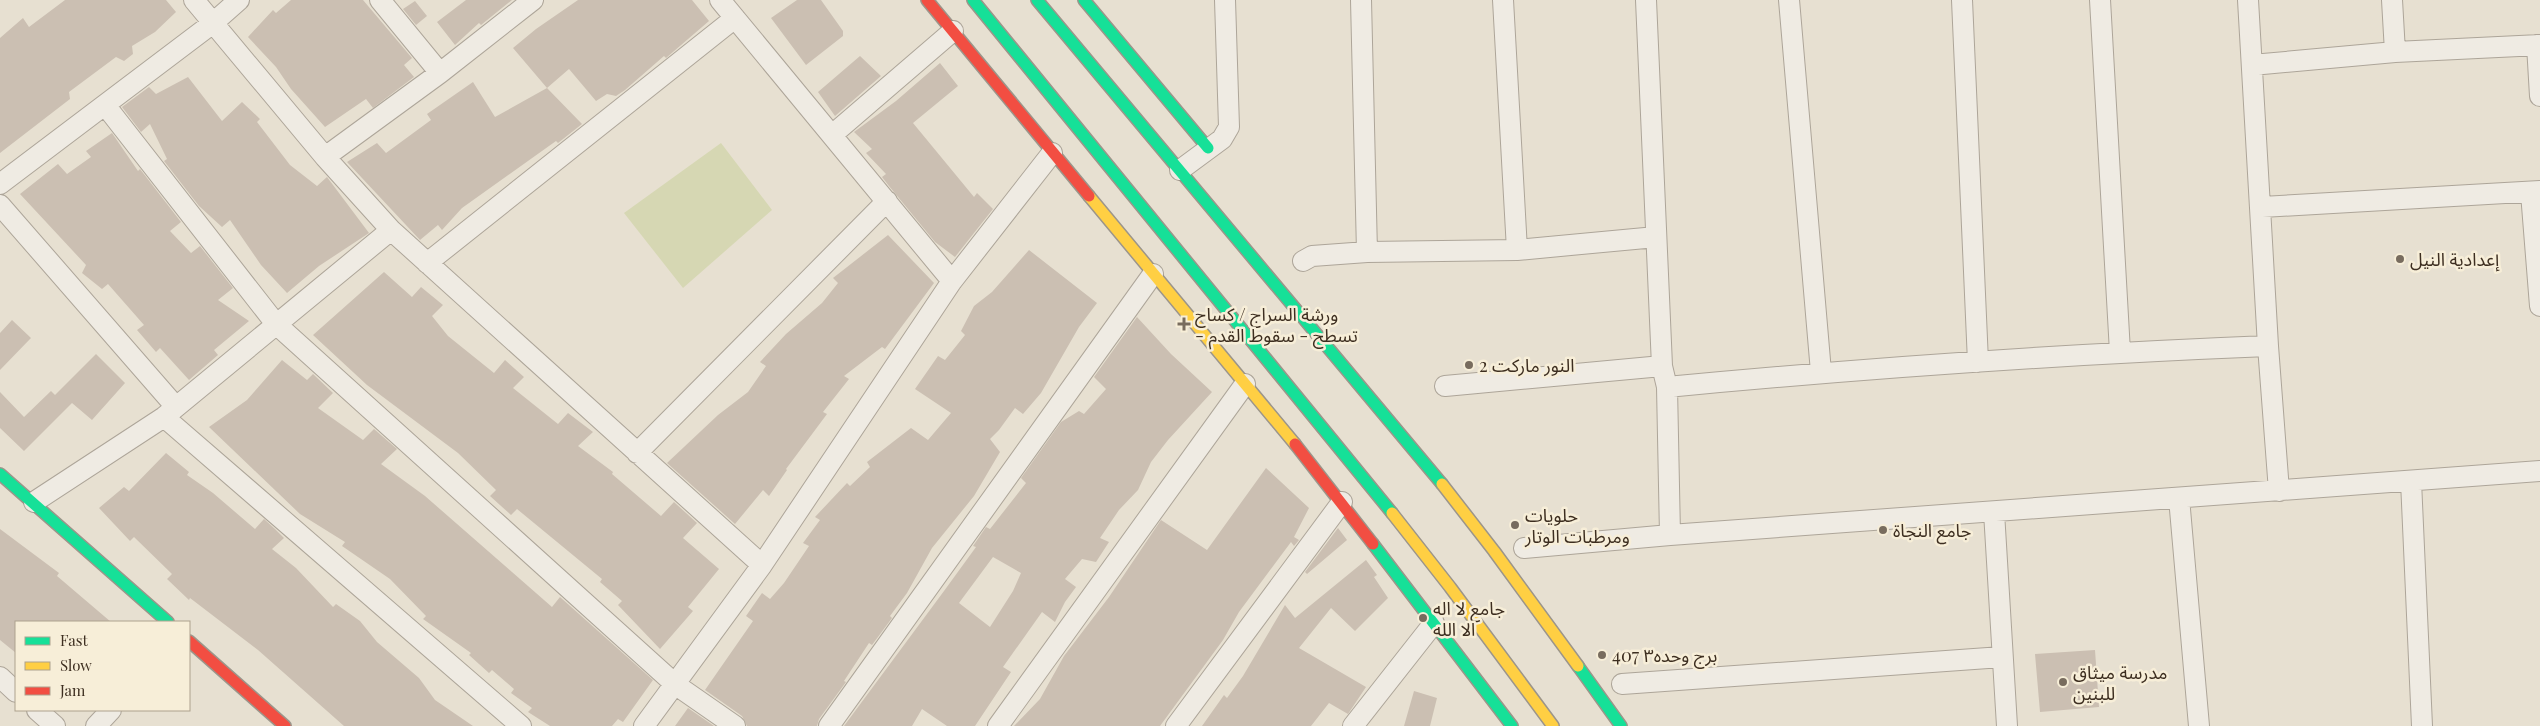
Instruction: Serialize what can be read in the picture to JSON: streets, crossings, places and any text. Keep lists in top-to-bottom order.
{
  "places": {
    "other": [
      "إعدادية النيل",
      "النور ماركت 2",
      "حلويات ومرطبات الوتار",
      "جامع النجاة",
      "جامع لا اله الا الله",
      "برج وحده٣ 407",
      "مدرسة ميثاق للبنين"
    ],
    "health": ["ورشة السراج / كساح - تسطح - سقوط القدم"]
  },
  "legend": ["Fast", "Slow", "Jam"]
}
